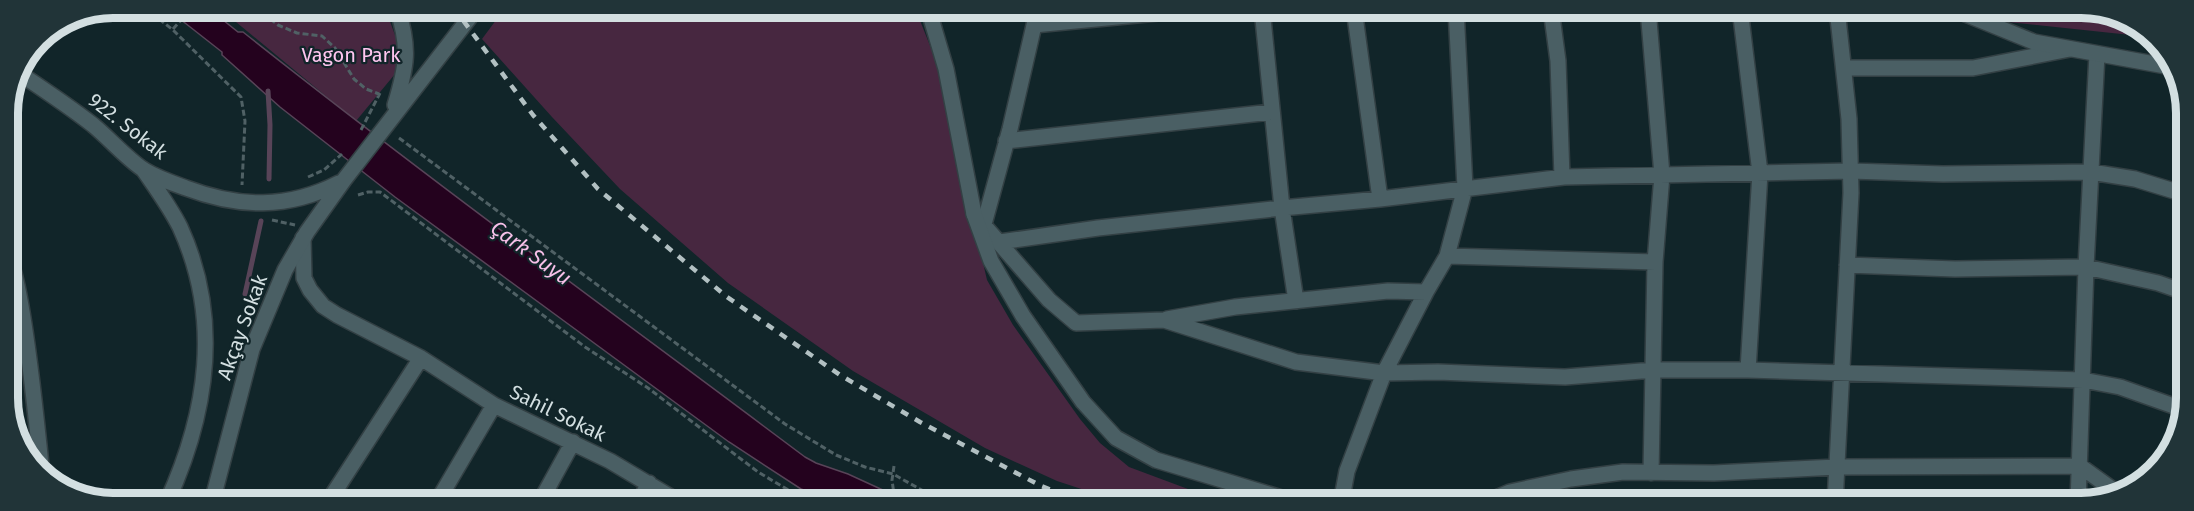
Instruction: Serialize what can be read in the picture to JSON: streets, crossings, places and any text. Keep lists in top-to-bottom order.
{
  "streets": {
    "street": ["922. Sokak", "Akçay Sokak", "Sahil Sokak"]
  },
  "crossings": [
    ["922. Sokak", "Akçay Sokak"],
    ["Akçay Sokak", "Sahil Sokak"]
  ],
  "water": ["Çark Suyu"],
  "parks": ["Vagon Park"]
}
